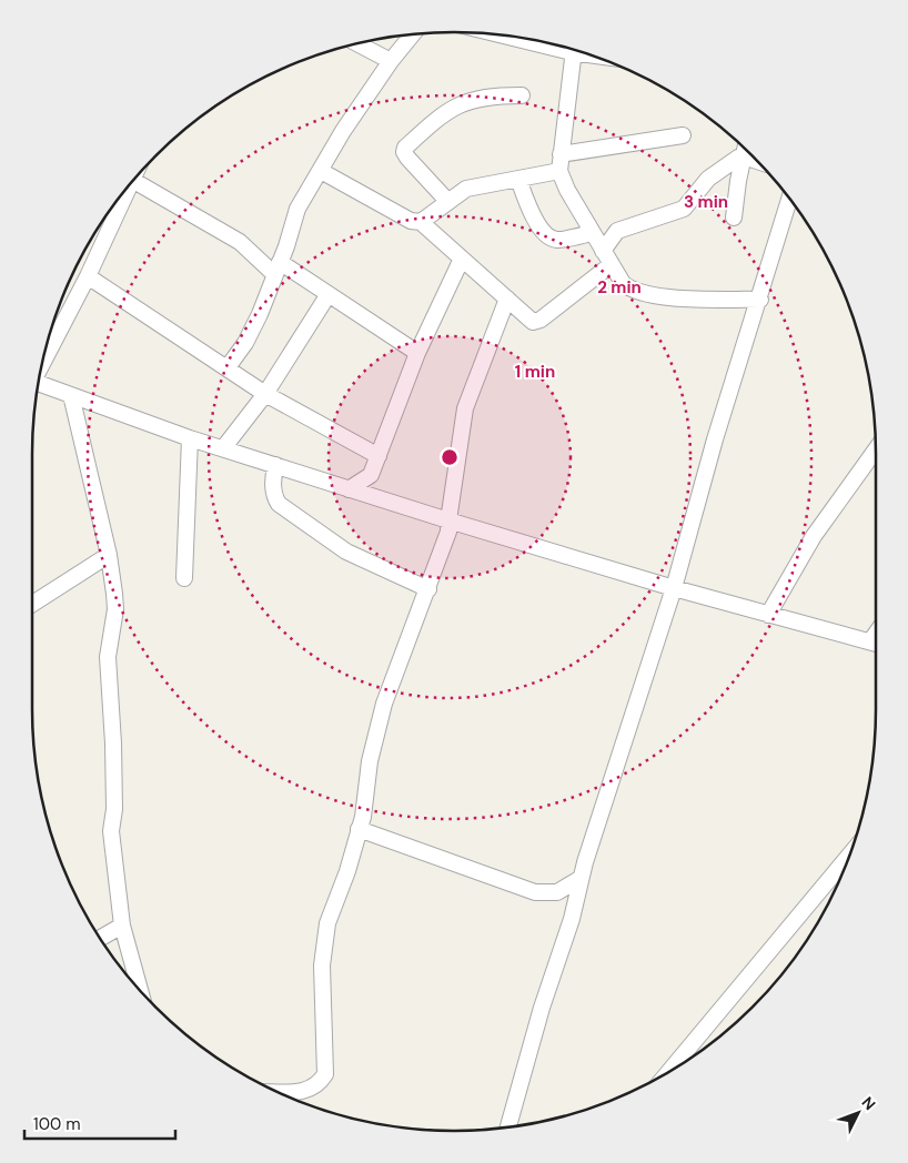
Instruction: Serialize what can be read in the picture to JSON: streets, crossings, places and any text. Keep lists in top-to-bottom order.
{
  "scale_bar": "100 m",
  "north": "top right",
  "rings": ["3 min", "2 min", "1 min"]
}
